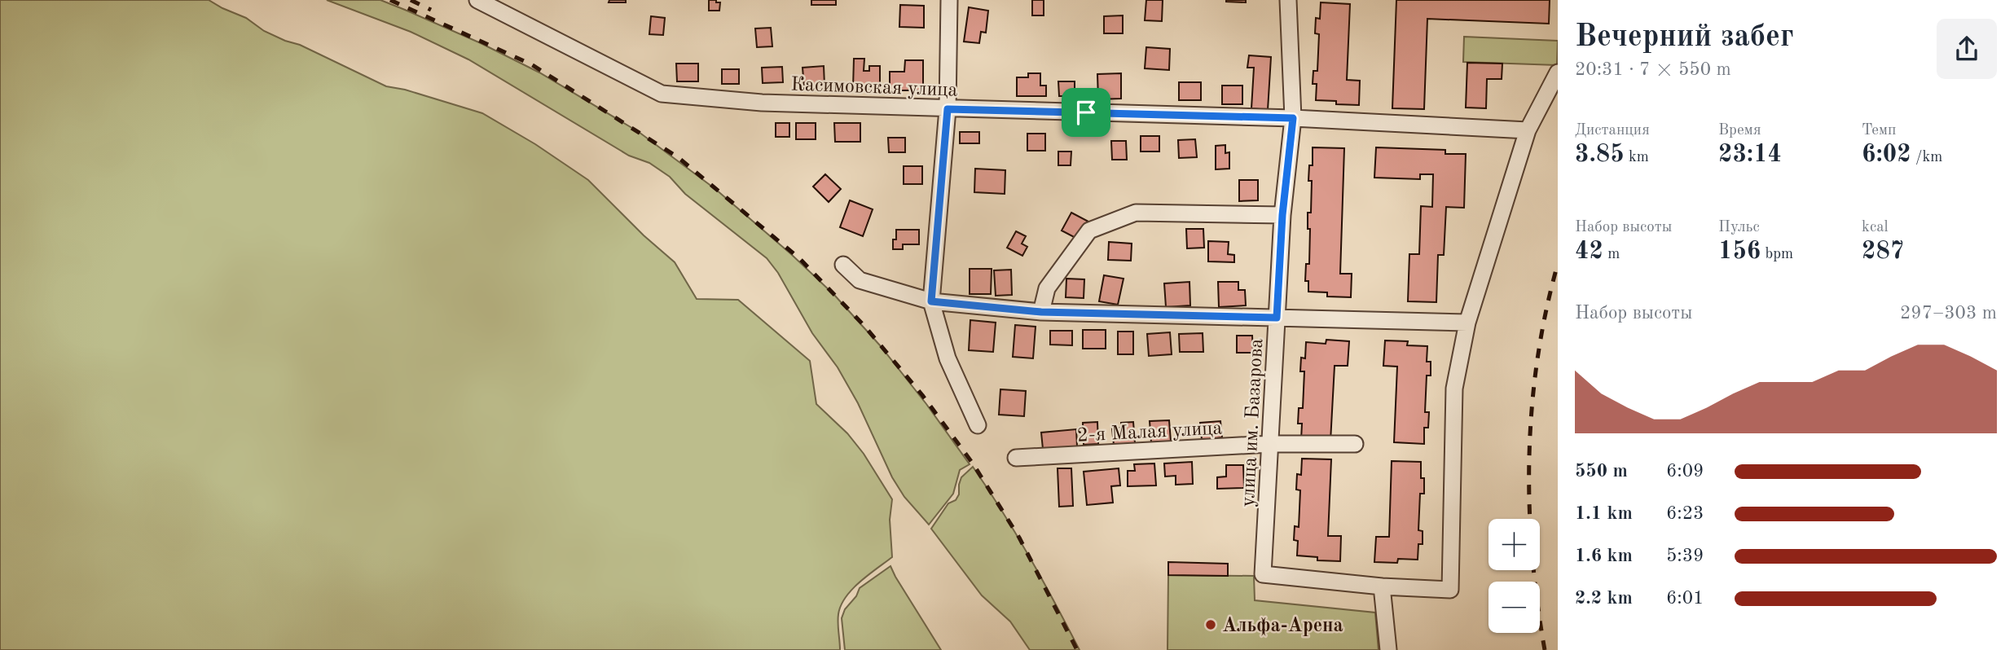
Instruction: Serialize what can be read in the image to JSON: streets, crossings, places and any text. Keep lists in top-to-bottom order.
{
  "streets": {
    "street": ["Касимовская улица", "улица им. Базарова", "2-я Малая улица"]
  },
  "crossings": [
    ["Касимовская улица", "улица им. Базарова"],
    ["улица им. Базарова", "2-я Малая улица"]
  ],
  "places": ["Альфа-Арена"],
  "page": {
    "heading": ["Вечерний забег", "20:31 · 7 × 550 m"],
    "stats": [
      ["Дистанция", "3.85 km"],
      ["Время", "23:14"],
      ["Темп", "6:02 /km"],
      ["Набор высоты", "42 m"],
      ["Пульс", "156 bpm"],
      ["kcal", "287"]
    ],
    "chart": ["Набор высоты", "297–303 m"],
    "list": [
      {
        "name": "550 m",
        "note": "6:09"
      },
      {
        "name": "1.1 km",
        "note": "6:23"
      },
      {
        "name": "1.6 km",
        "note": "5:39"
      },
      {
        "name": "2.2 km",
        "note": "6:01"
      }
    ],
    "map_buttons": ["+", "−"]
  }
}
